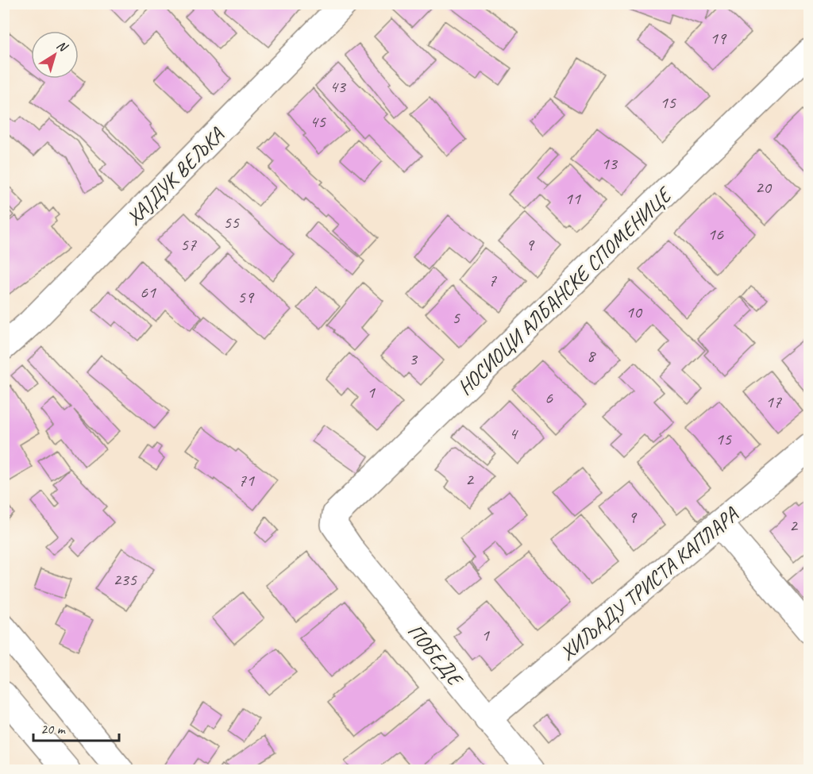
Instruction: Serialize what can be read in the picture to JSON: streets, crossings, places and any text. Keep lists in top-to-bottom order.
{
  "streets": {
    "street": [
      "ХАЈДУК ВЕЉКА",
      "НОСИОЦИ АЛБАНСКЕ СПОМЕНИЦЕ",
      "ХИЉАДУ ТРИСТА КАПЛАРА",
      "ПОБЕДЕ"
    ]
  },
  "crossings": [
    ["НОСИОЦИ АЛБАНСКЕ СПОМЕНИЦЕ", "ПОБЕДЕ"],
    ["ХИЉАДУ ТРИСТА КАПЛАРА", "ПОБЕДЕ"]
  ],
  "house_numbers": [
    "19",
    "43",
    "15",
    "45",
    "13",
    "20",
    "11",
    "55",
    "16",
    "57",
    "9",
    "7",
    "61",
    "59",
    "10",
    "5",
    "8",
    "3",
    "1",
    "6",
    "17",
    "4",
    "15",
    "2",
    "71",
    "9",
    "2",
    "235",
    "1"
  ],
  "scale_bar": "20 m",
  "north": "top right"
}
